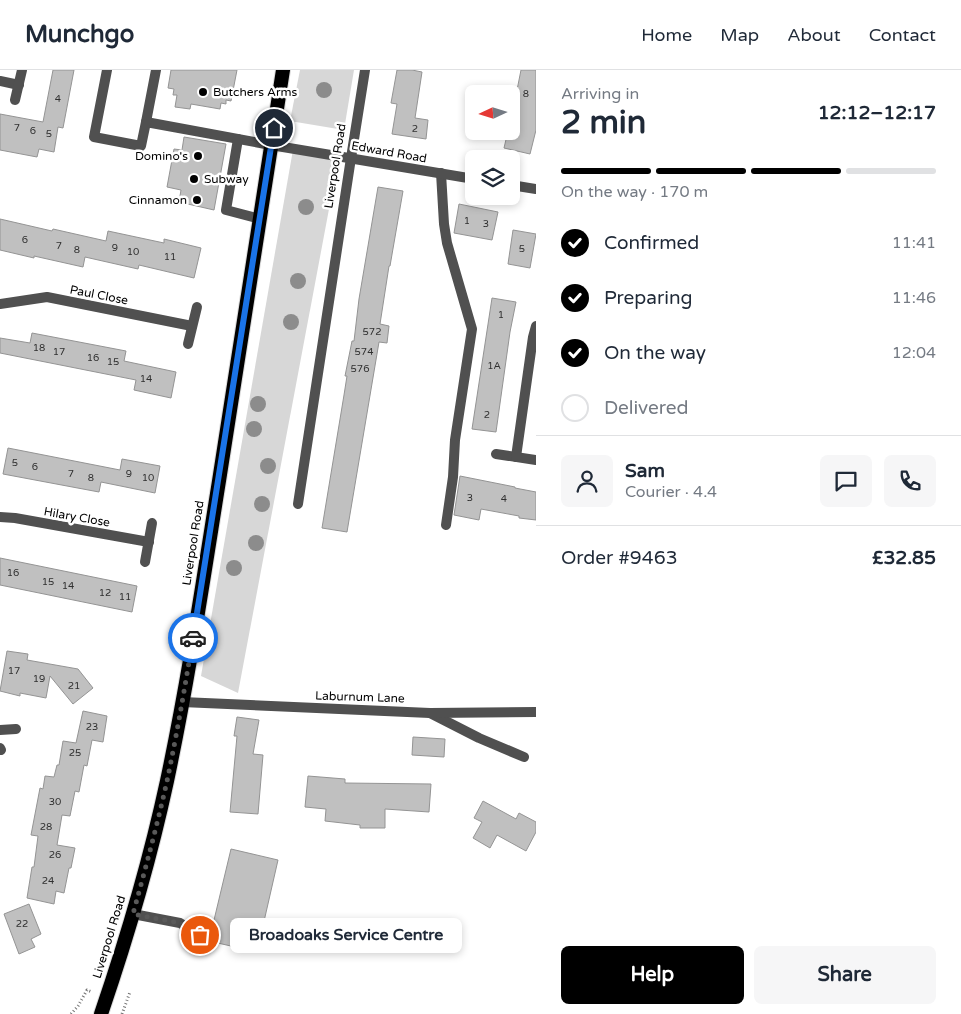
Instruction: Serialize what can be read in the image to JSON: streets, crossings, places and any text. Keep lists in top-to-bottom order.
{
  "streets": {
    "highway": ["Liverpool Road"],
    "street": [
      "Edward Road",
      "Paul Close",
      "Hilary Close",
      "Laburnum Lane"
    ]
  },
  "crossings": [
    ["Edward Road", "Liverpool Road"],
    ["Liverpool Road", "Laburnum Lane"]
  ],
  "places": [
    "Butchers Arms",
    "Domino's",
    "Subway",
    "Cinnamon",
    "Broadoaks Service Centre"
  ],
  "house_numbers": [
    "8",
    "4",
    "7",
    "2",
    "6",
    "5",
    "1",
    "3",
    "6",
    "7",
    "9",
    "5",
    "8",
    "10",
    "11",
    "1",
    "572",
    "18",
    "17",
    "574",
    "16",
    "15",
    "1A",
    "576",
    "14",
    "2",
    "5",
    "6",
    "7",
    "9",
    "8",
    "10",
    "3",
    "4",
    "16",
    "15",
    "14",
    "12",
    "11",
    "17",
    "19",
    "21",
    "23",
    "25",
    "30",
    "28",
    "26",
    "24",
    "22"
  ],
  "north": "left",
  "page": {
    "header": "Munchgo",
    "nav": [
      "Home",
      "Map",
      "About",
      "Contact"
    ],
    "heading": ["2 min", "Arriving in", "12:12–12:17"],
    "panel": [
      "Sam",
      "Courier · 4.4",
      "Order #9463",
      "£32.85"
    ],
    "bar": "On the way · 170 m",
    "list": [
      ["Confirmed", "11:41"],
      ["Preparing", "11:46"],
      ["On the way", "12:04"],
      "Delivered"
    ],
    "bubble": "Broadoaks Service Centre",
    "buttons": ["Help", "Share"]
  }
}
